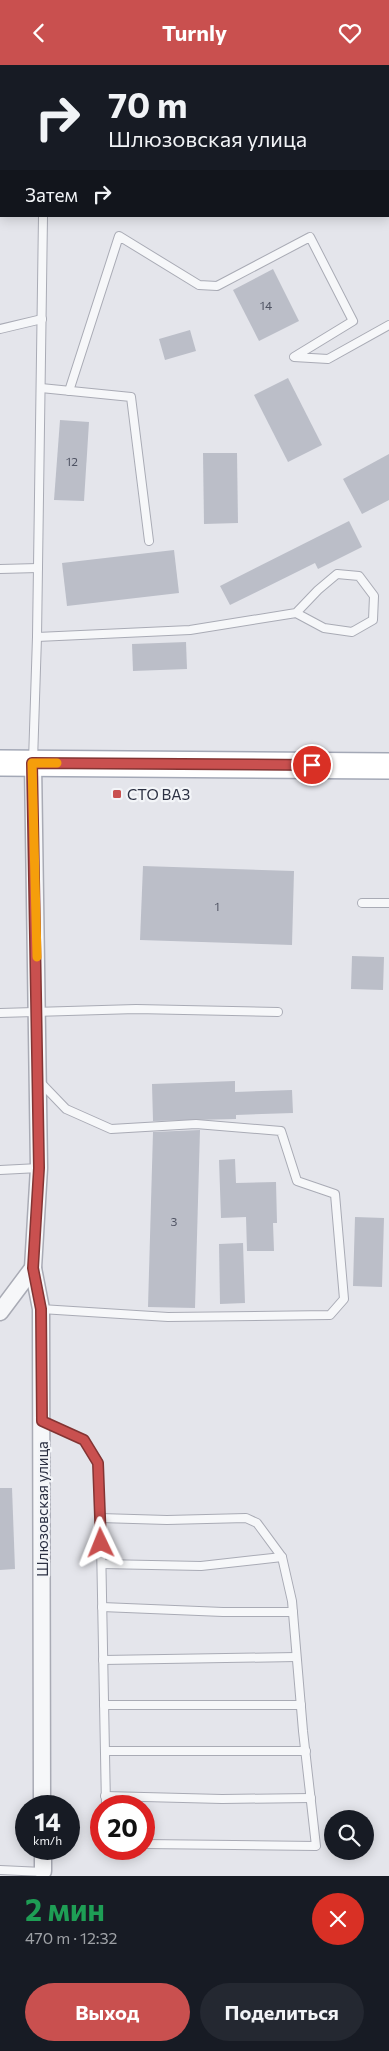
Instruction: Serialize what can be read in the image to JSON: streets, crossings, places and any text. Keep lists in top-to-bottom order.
{
  "streets": {
    "street": ["Шлюзовская улица"]
  },
  "places": {
    "transit": ["СТО ВАЗ"]
  },
  "house_numbers": [
    "14",
    "12",
    "1",
    "3"
  ],
  "page": {
    "header": "Turnly",
    "turn": ["70 m", "Шлюзовская улица"],
    "then": "Затем",
    "speed": "14 km/h",
    "limit": "20",
    "heading": ["2 мин", "470 m · 12:32"],
    "buttons": ["Выход", "Поделиться"]
  }
}
